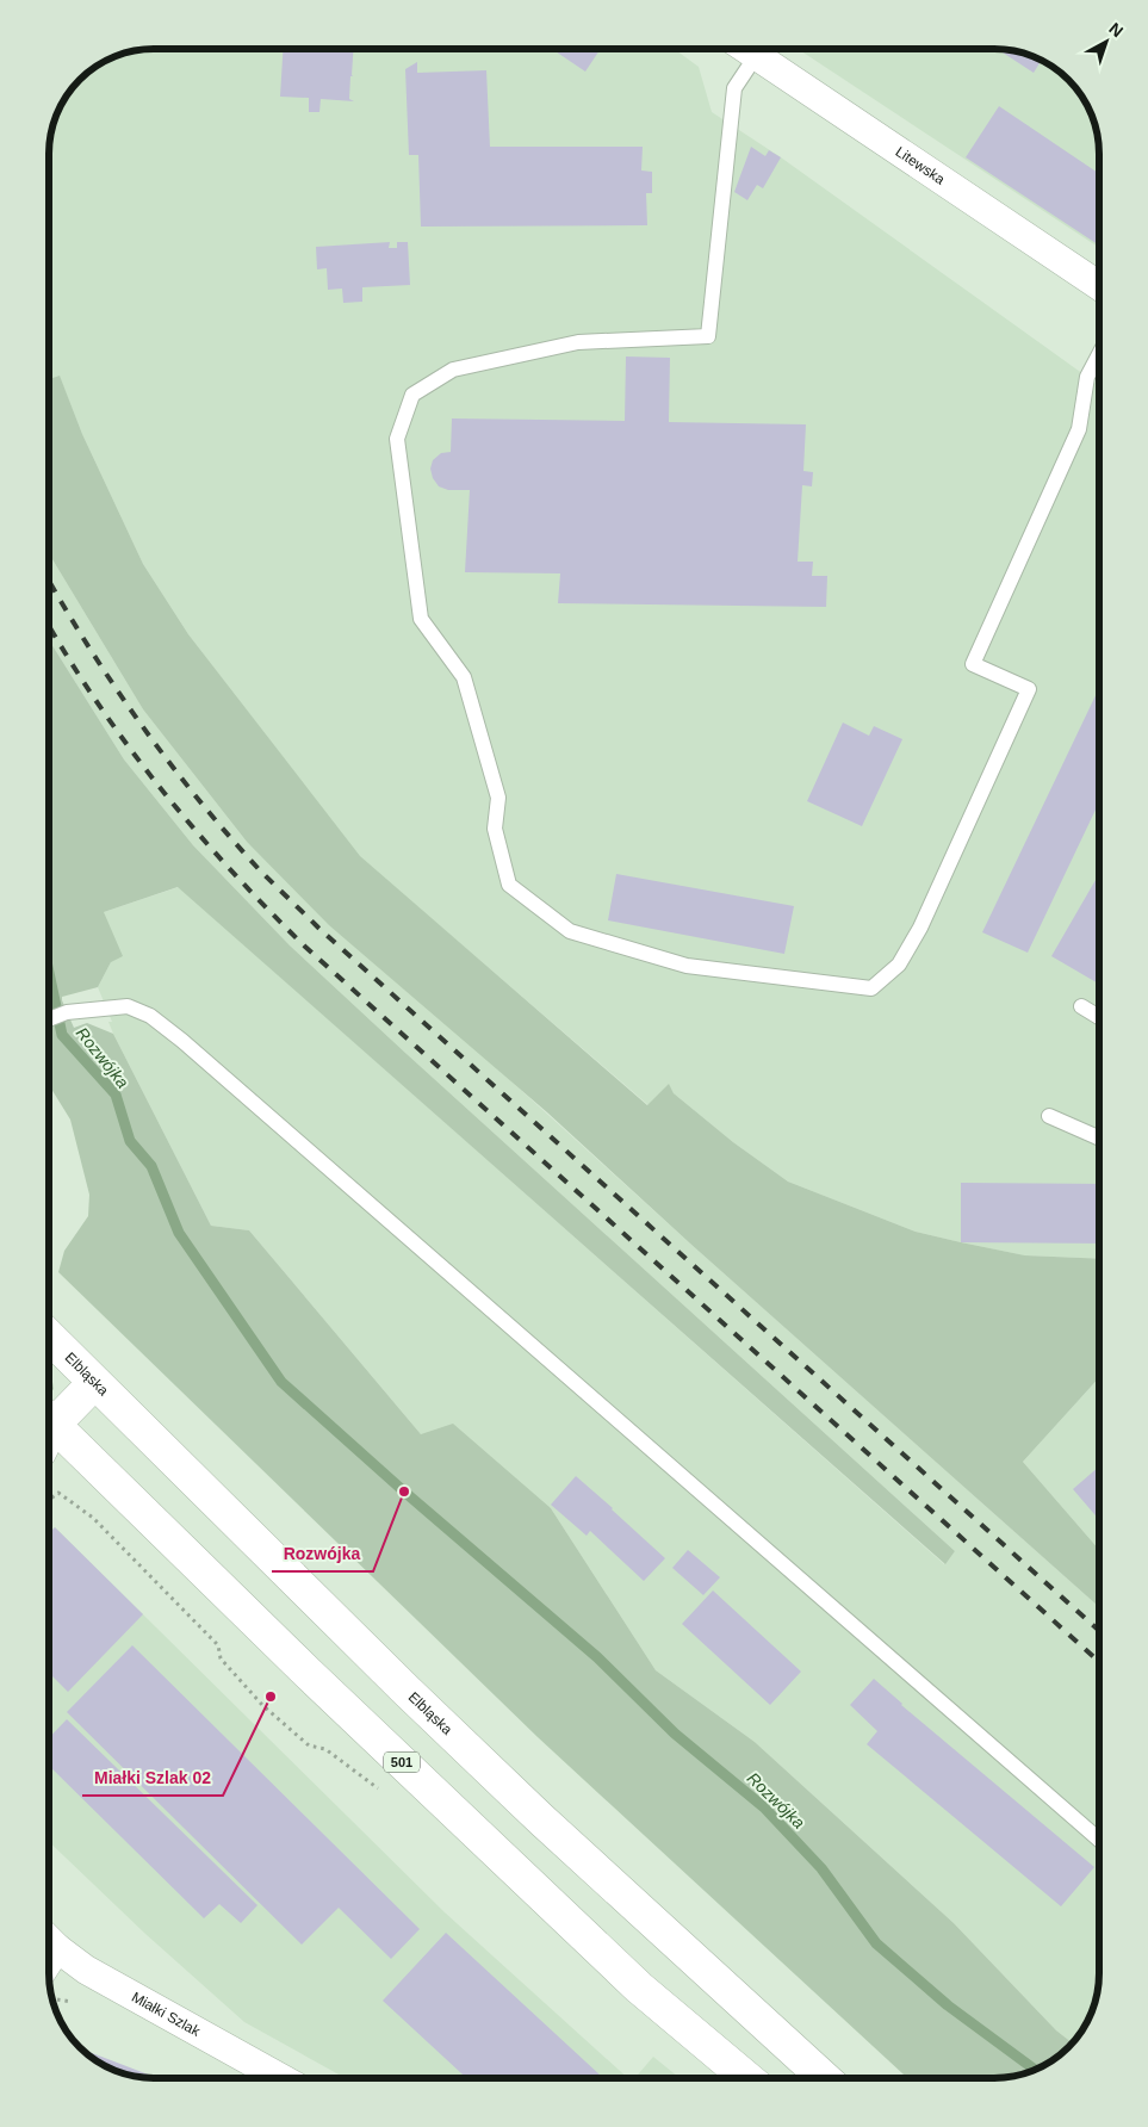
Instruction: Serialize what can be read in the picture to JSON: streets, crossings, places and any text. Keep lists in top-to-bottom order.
{
  "streets": {
    "main road": ["Elbląska", "501"],
    "street": ["Litewska", "Miałki Szlak"]
  },
  "water": ["Rozwójka"],
  "places": ["Rozwójka", "Miałki Szlak 02"],
  "north": "top right"
}
